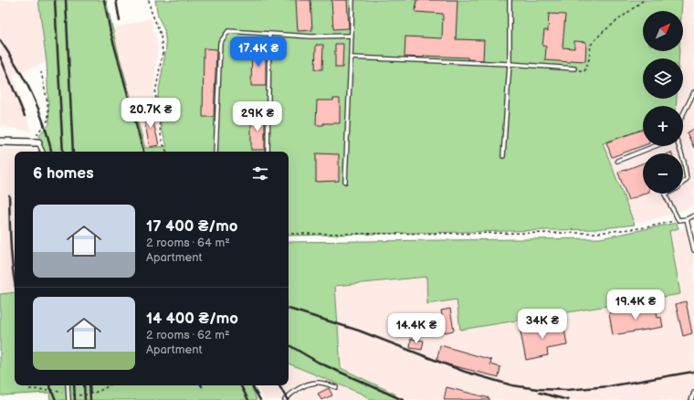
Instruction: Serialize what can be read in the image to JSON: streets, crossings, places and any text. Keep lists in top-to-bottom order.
{
  "north": "top right",
  "page": {
    "map_buttons": ["+", "−"],
    "price": [
      "17.4K ₴",
      "20.7K ₴",
      "29K ₴",
      "19.4K ₴",
      "34K ₴",
      "14.4K ₴"
    ],
    "heading": "6 homes",
    "list": [
      {
        "name": "17 400 ₴/mo",
        "note": "2 rooms · 64 m² · Apartment"
      },
      {
        "name": "14 400 ₴/mo",
        "note": "2 rooms · 62 m² · Apartment"
      }
    ]
  }
}
